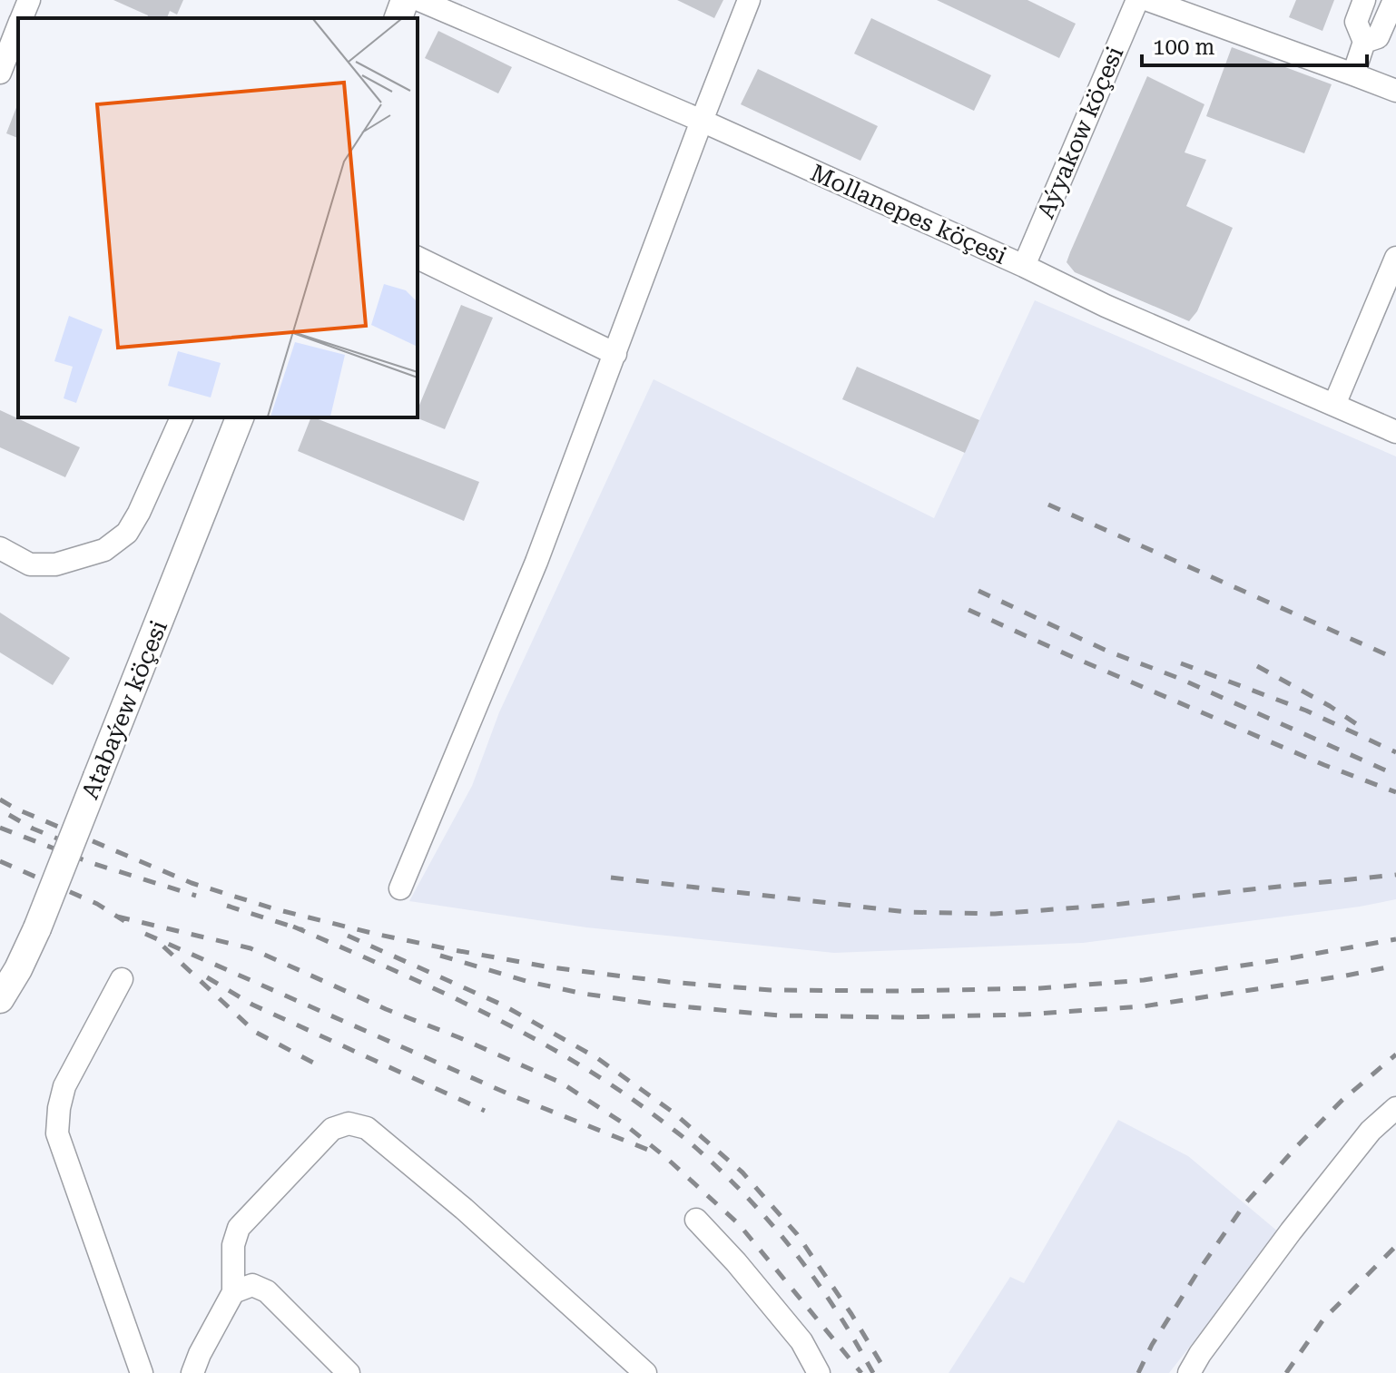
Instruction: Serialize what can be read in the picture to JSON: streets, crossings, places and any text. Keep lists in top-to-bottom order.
{
  "streets": {
    "main road": ["Atabaýew köçesi"],
    "street": ["Aýyakow köçesi", "Mollanepes köçesi"]
  },
  "crossings": [
    ["Aýyakow köçesi", "Mollanepes köçesi"]
  ],
  "scale_bar": "100 m"
}
